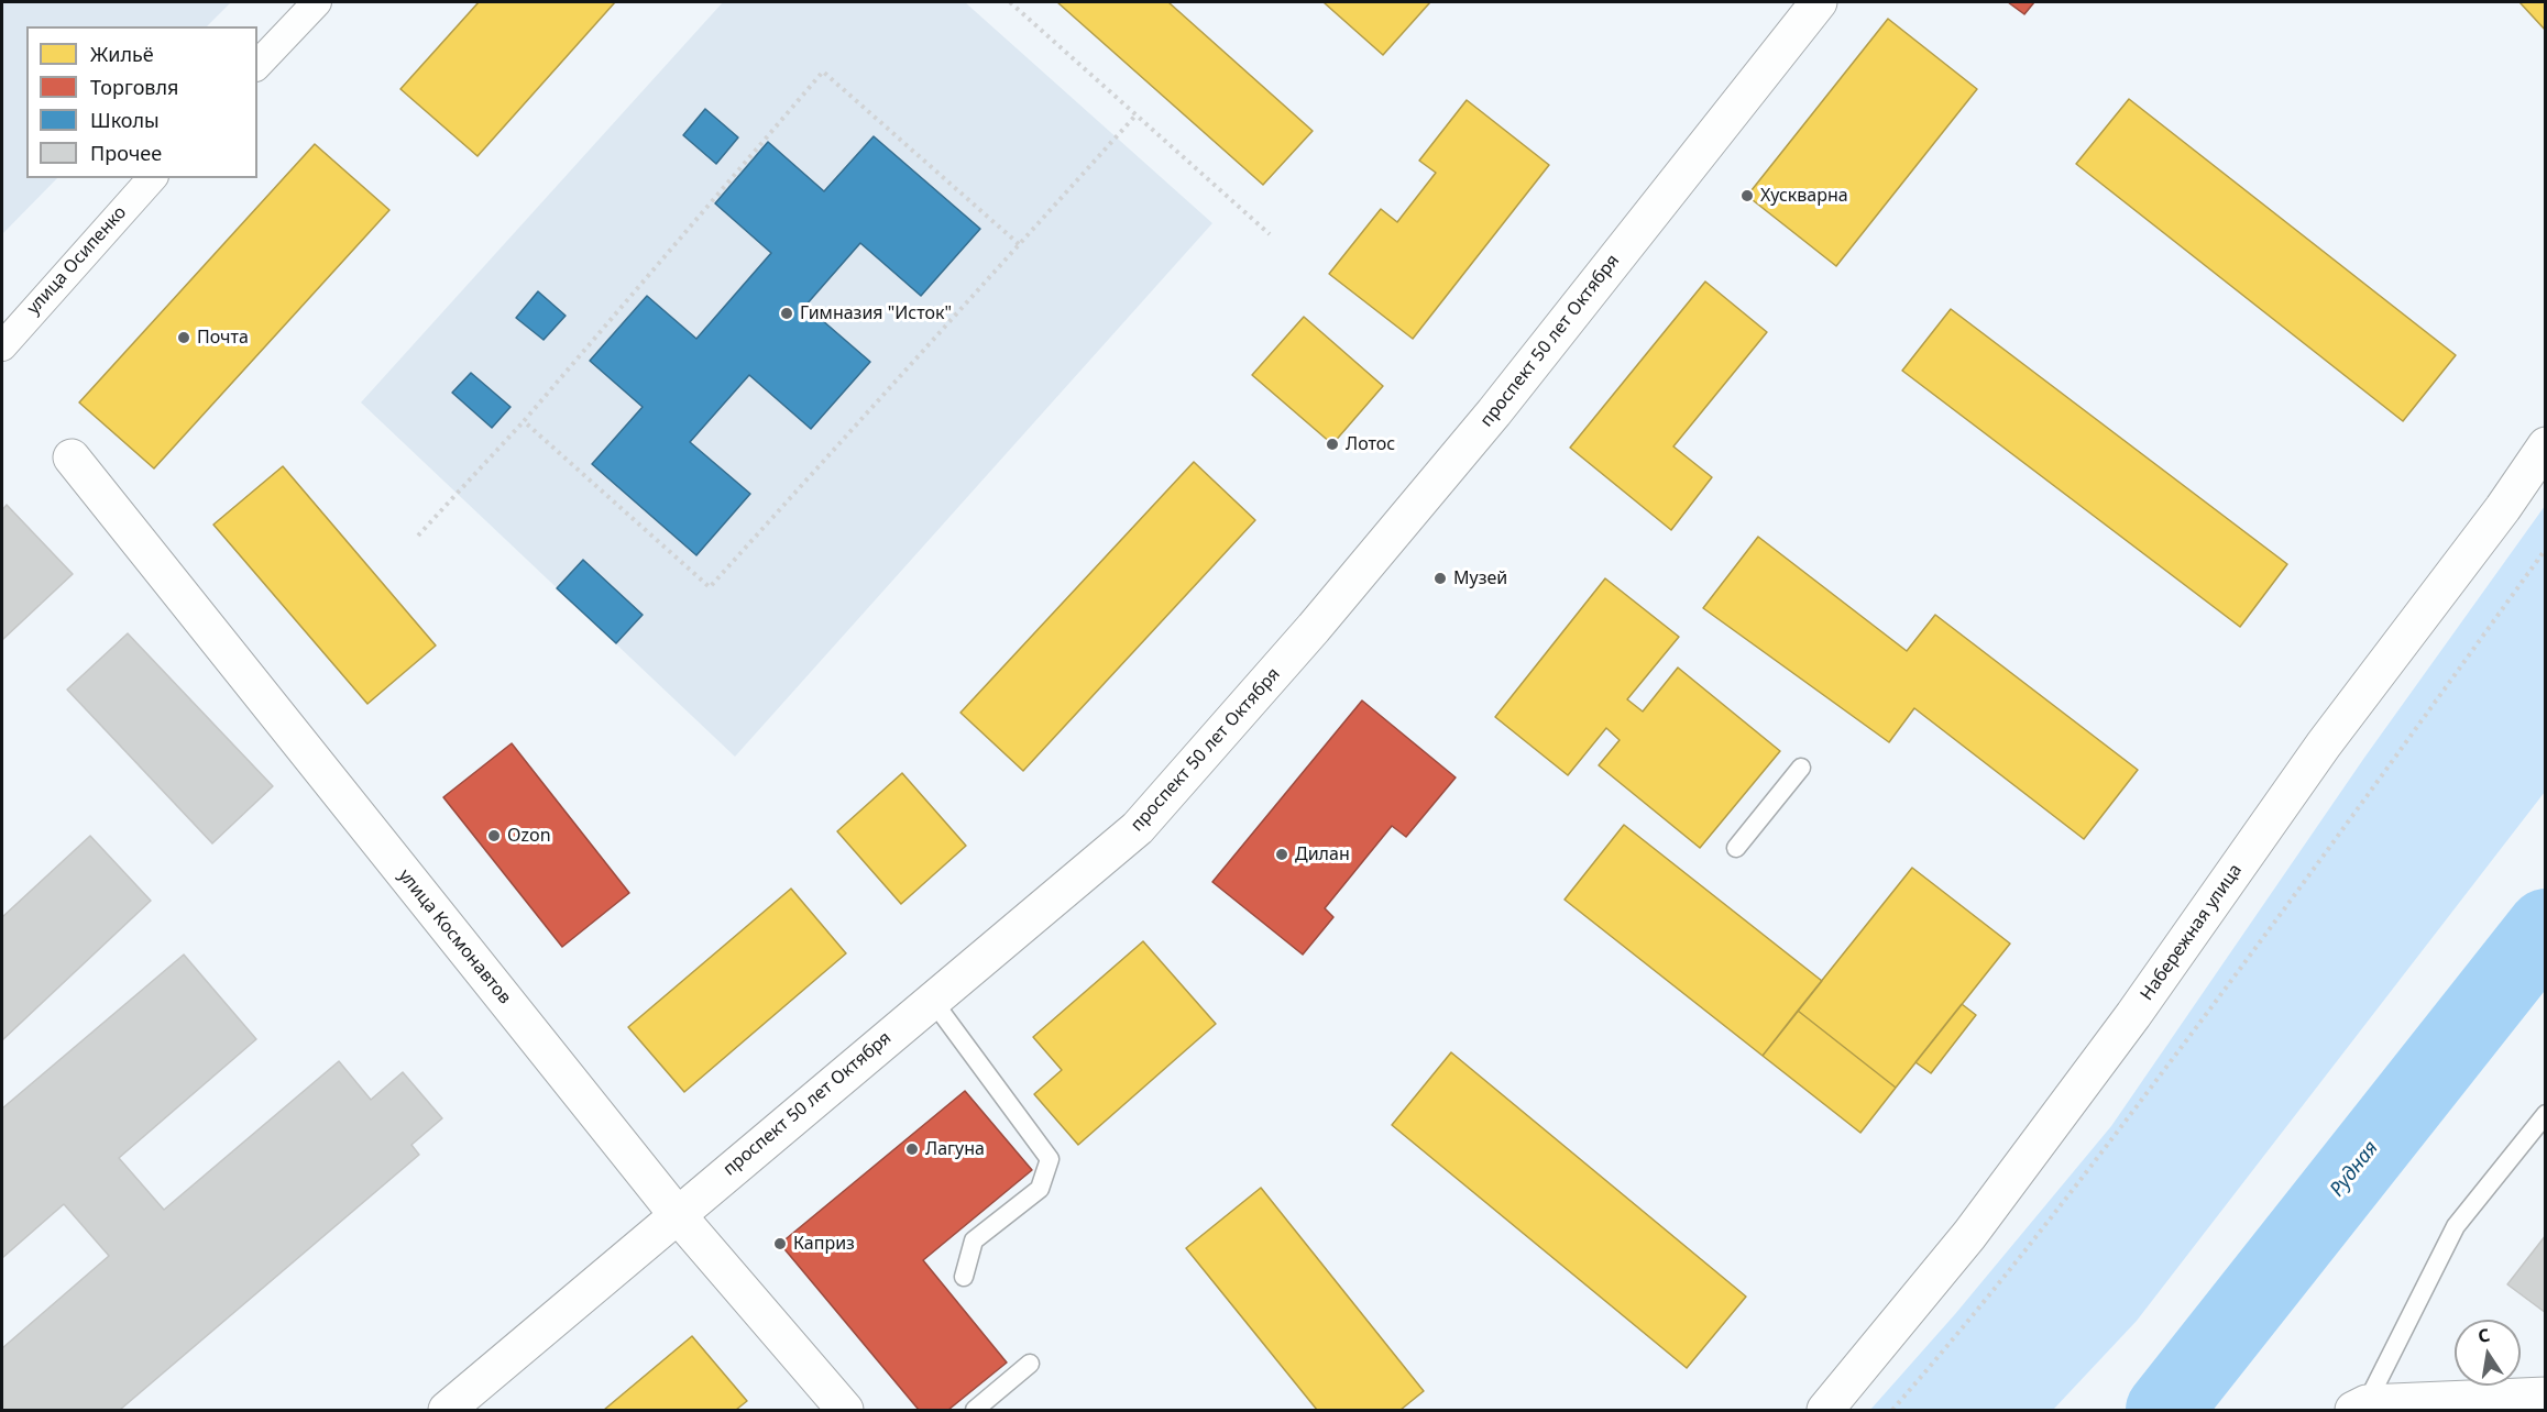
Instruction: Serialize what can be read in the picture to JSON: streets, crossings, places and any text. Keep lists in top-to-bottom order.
{
  "streets": {
    "main road": ["проспект 50 лет Октября", "Набережная улица", "улица Космонавтов"],
    "street": ["улица Осипенко"]
  },
  "crossings": [
    ["проспект 50 лет Октября", "улица Космонавтов"]
  ],
  "water": ["Рудная"],
  "places": [
    "Хускварна",
    "Гимназия \"Исток\"",
    "Почта",
    "Лотос",
    "Музей",
    "Ozon",
    "Дилан",
    "Лагуна",
    "Каприз"
  ],
  "legend": [
    "Жильё",
    "Торговля",
    "Школы",
    "Прочее"
  ],
  "north": "top"
}
